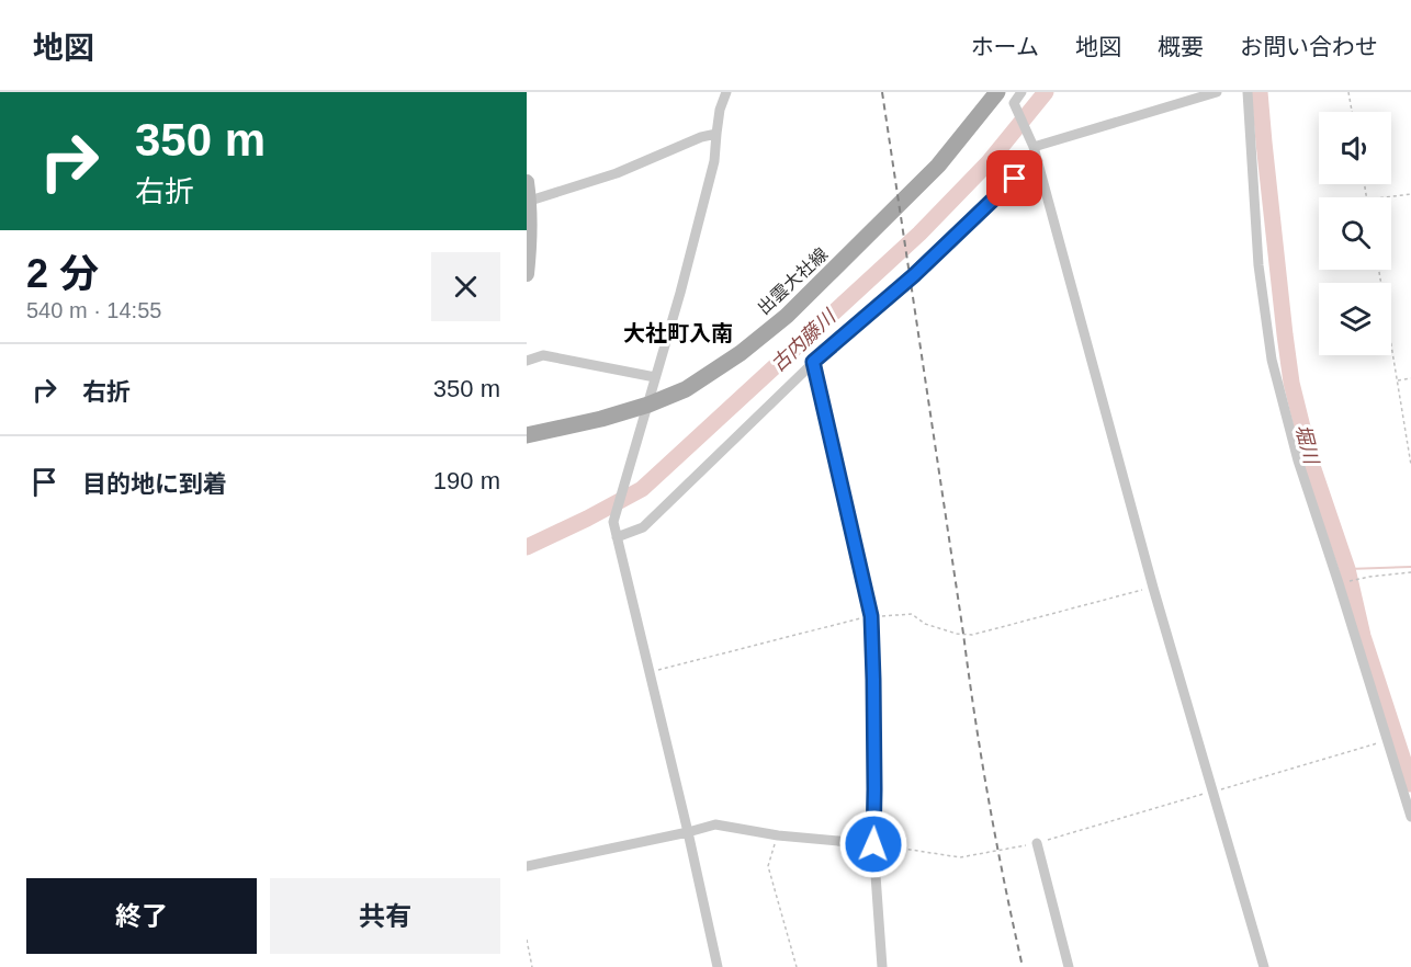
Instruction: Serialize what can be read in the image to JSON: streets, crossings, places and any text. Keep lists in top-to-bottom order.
{
  "streets": {
    "main road": ["出雲大社線"]
  },
  "districts": ["大社町入南"],
  "water": ["古内藤川", "堀川"],
  "page": {
    "header": "地図",
    "nav": [
      "ホーム",
      "地図",
      "概要",
      "お問い合わせ"
    ],
    "turn": ["350 m", "右折"],
    "heading": ["2 分", "540 m · 14:55"],
    "list": [
      {
        "name": "右折",
        "value": "350 m"
      },
      {
        "name": "目的地に到着",
        "value": "190 m"
      }
    ],
    "buttons": ["終了", "共有"]
  }
}
